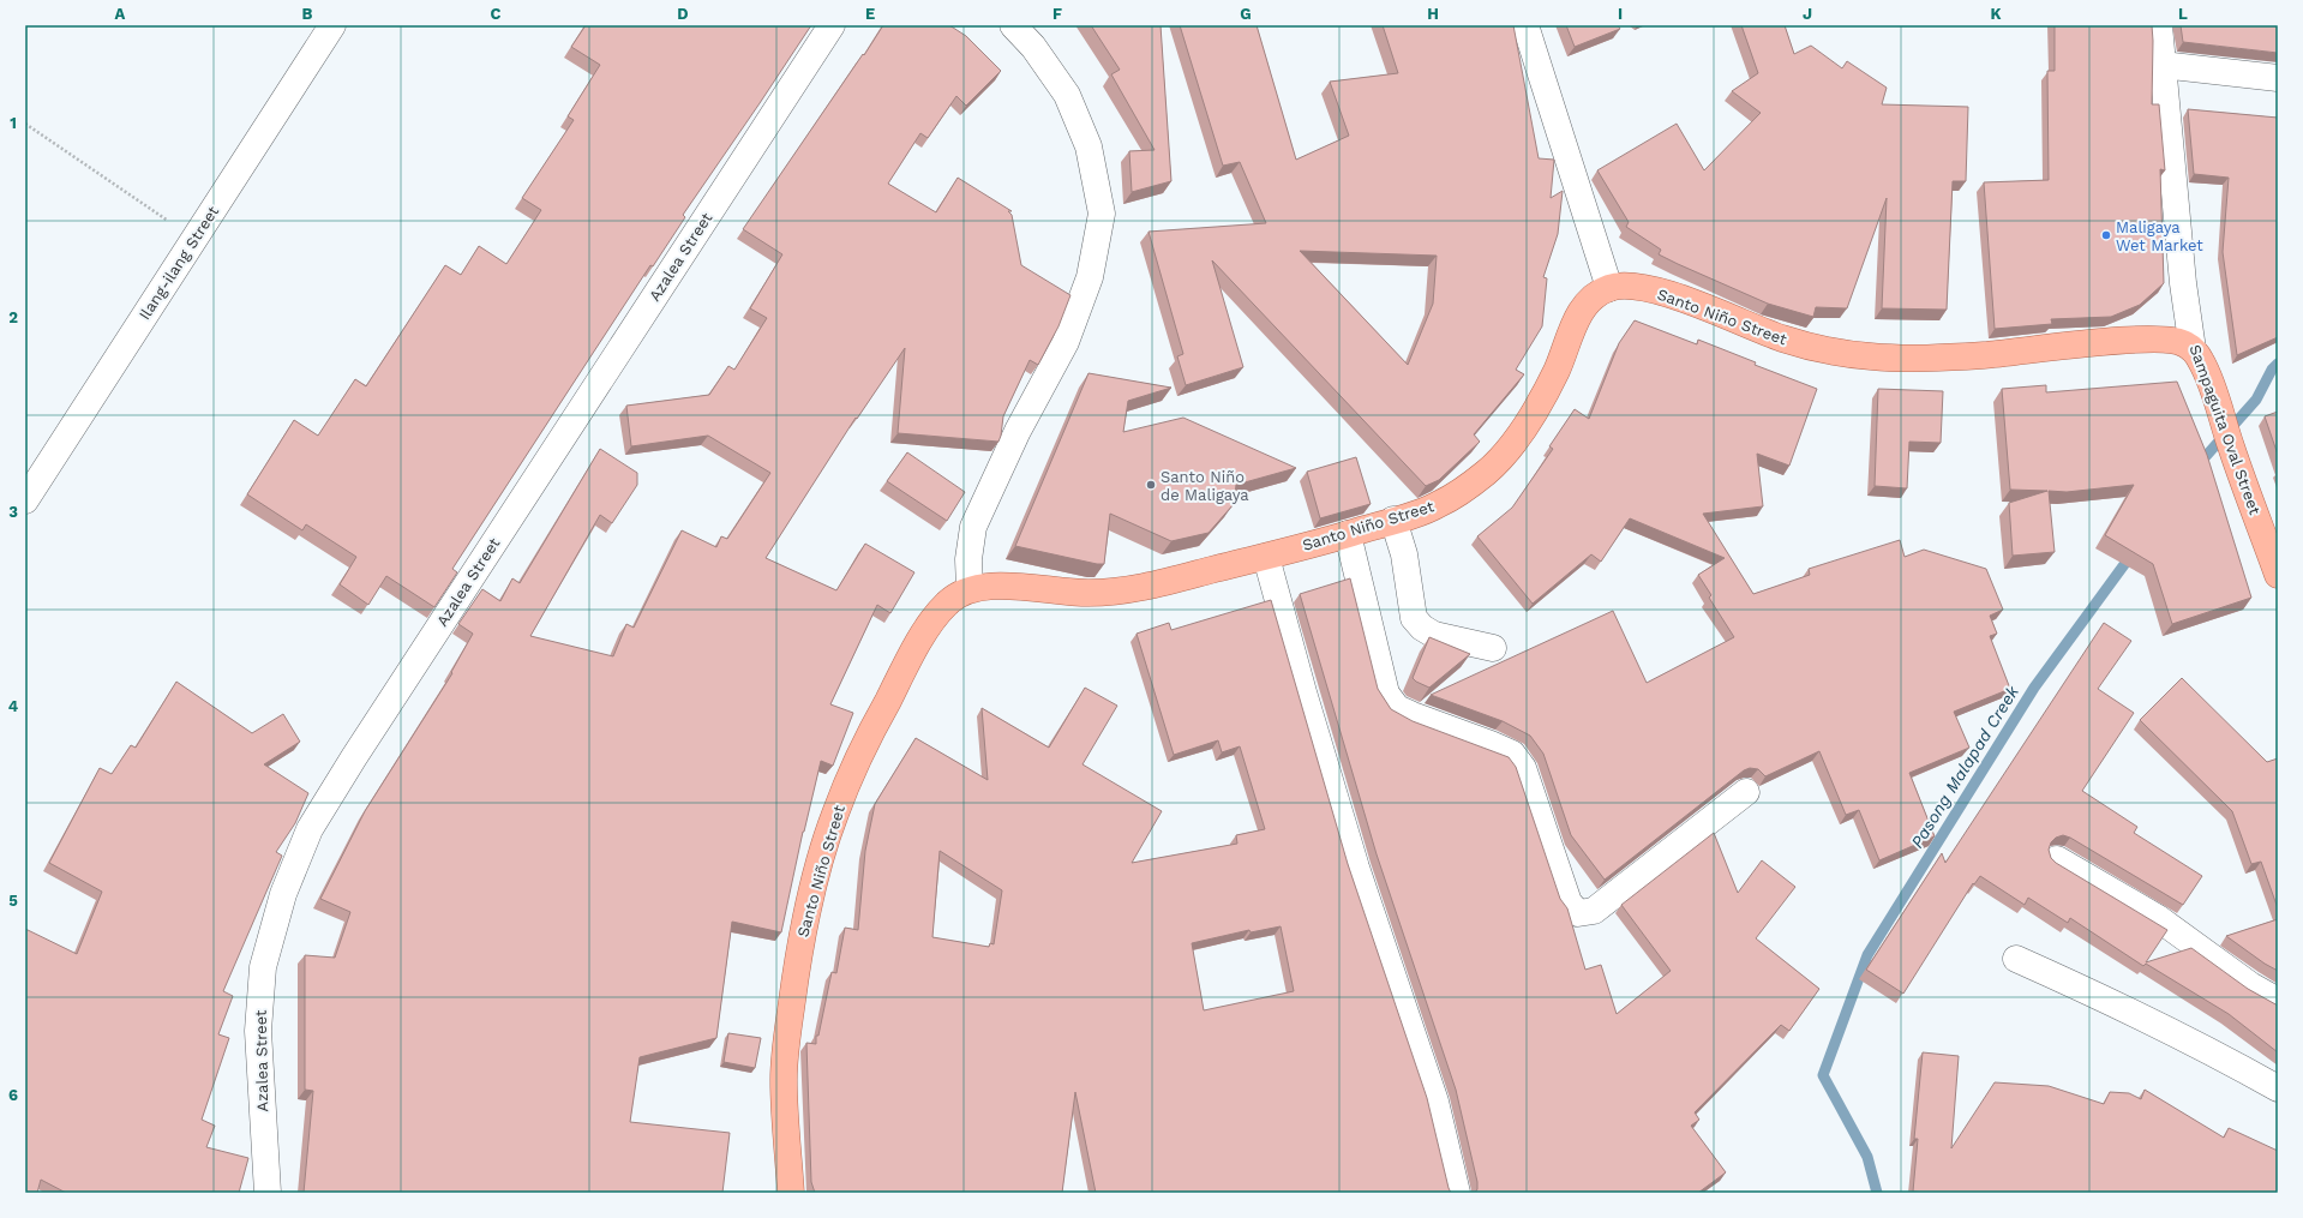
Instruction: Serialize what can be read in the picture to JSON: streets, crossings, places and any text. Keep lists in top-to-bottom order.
{
  "streets": {
    "main road": ["Santo Niño Street", "Sampaguita Oval Street"],
    "street": ["Azalea Street", "Ilang-ilang Street"]
  },
  "crossings": [
    ["Santo Niño Street", "Sampaguita Oval Street"]
  ],
  "water": ["Pasong Malapad Creek"],
  "places": ["Maligaya Wet Market", "Santo Niño de Maligaya"],
  "grid": {
    "columns": [
      "A",
      "B",
      "C",
      "D",
      "E",
      "F",
      "G",
      "H",
      "I",
      "J",
      "K",
      "L"
    ],
    "rows": [
      "1",
      "2",
      "3",
      "4",
      "5",
      "6"
    ]
  }
}
